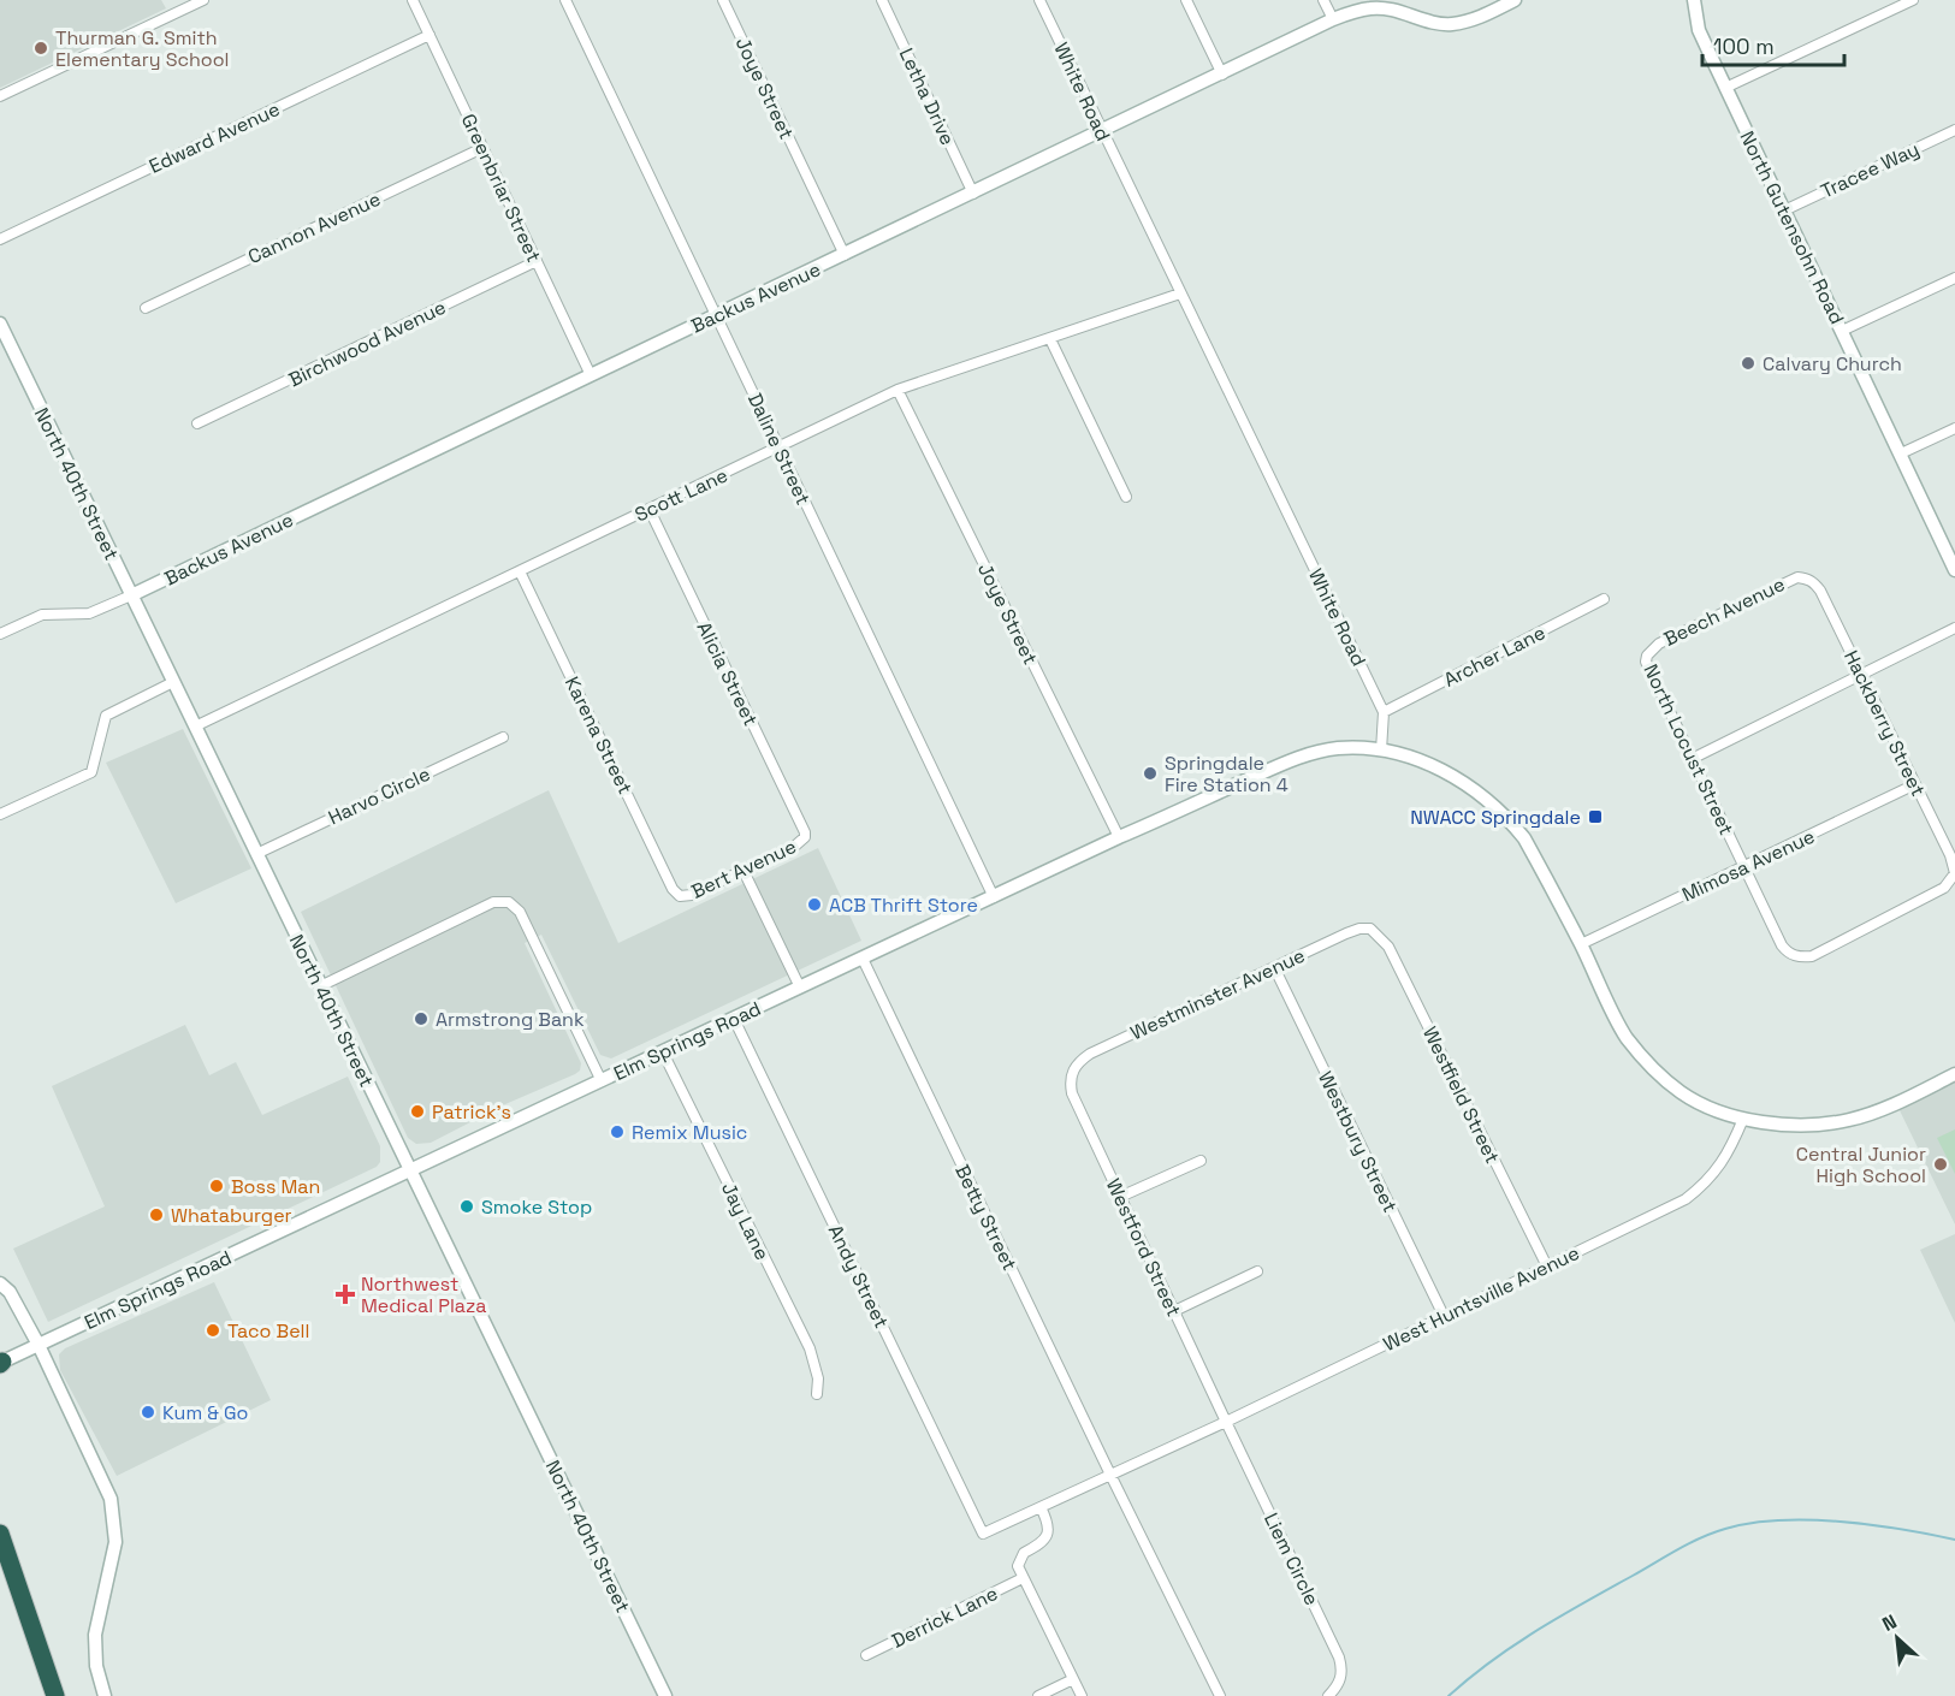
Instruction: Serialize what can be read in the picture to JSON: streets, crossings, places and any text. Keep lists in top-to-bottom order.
{
  "streets": {
    "street": [
      "Joye Street",
      "White Road",
      "Letha Drive",
      "Edward Avenue",
      "Tracee Way",
      "Greenbriar Street",
      "Cannon Avenue",
      "North Gutensohn Road",
      "Backus Avenue",
      "Birchwood Avenue",
      "Daline Street",
      "North 40th Street",
      "Scott Lane",
      "Beech Avenue",
      "Archer Lane",
      "Alicia Street",
      "Hackberry Street",
      "Karena Street",
      "North Locust Street",
      "Harvo Circle",
      "Mimosa Avenue",
      "Bert Avenue",
      "Westminster Avenue",
      "Elm Springs Road",
      "Westfield Street",
      "Westbury Street",
      "Betty Street",
      "Jay Lane",
      "Westford Street",
      "Andy Street",
      "West Huntsville Avenue",
      "Liem Circle",
      "Derrick Lane"
    ]
  },
  "crossings": [
    ["Joye Street", "Backus Avenue"],
    ["Joye Street", "Scott Lane"],
    ["Joye Street", "Elm Springs Road"],
    ["White Road", "Backus Avenue"],
    ["White Road", "Scott Lane"],
    ["White Road", "Archer Lane"],
    ["White Road", "Elm Springs Road"],
    ["Letha Drive", "Backus Avenue"],
    ["Edward Avenue", "Greenbriar Street"],
    ["Tracee Way", "North Gutensohn Road"],
    ["Greenbriar Street", "Cannon Avenue"],
    ["Greenbriar Street", "Backus Avenue"],
    ["Greenbriar Street", "Birchwood Avenue"],
    ["Backus Avenue", "Daline Street"],
    ["Backus Avenue", "North 40th Street"],
    ["Daline Street", "Scott Lane"],
    ["Daline Street", "Elm Springs Road"],
    ["North 40th Street", "Scott Lane"],
    ["North 40th Street", "Harvo Circle"],
    ["North 40th Street", "Elm Springs Road"],
    ["Scott Lane", "Alicia Street"],
    ["Scott Lane", "Karena Street"],
    ["Beech Avenue", "Hackberry Street"],
    ["Beech Avenue", "North Locust Street"],
    ["Alicia Street", "Bert Avenue"],
    ["Hackberry Street", "North Locust Street"],
    ["Hackberry Street", "Mimosa Avenue"],
    ["Karena Street", "Bert Avenue"],
    ["North Locust Street", "Mimosa Avenue"],
    ["Westminster Avenue", "Westfield Street"],
    ["Westminster Avenue", "Westbury Street"],
    ["Westminster Avenue", "Westford Street"],
    ["Elm Springs Road", "Betty Street"],
    ["Elm Springs Road", "Jay Lane"],
    ["Elm Springs Road", "Andy Street"],
    ["Westfield Street", "West Huntsville Avenue"],
    ["Westbury Street", "West Huntsville Avenue"],
    ["Betty Street", "West Huntsville Avenue"],
    ["Westford Street", "West Huntsville Avenue"],
    ["Westford Street", "Liem Circle"],
    ["Andy Street", "West Huntsville Avenue"],
    ["West Huntsville Avenue", "Liem Circle"]
  ],
  "places": {
    "other": [
      "Thurman G. Smith Elementary School",
      "Calvary Church",
      "Springdale Fire Station 4",
      "ACB Thrift Store",
      "Armstrong Bank",
      "Patrick's",
      "Remix Music",
      "Central Junior High School",
      "Boss Man",
      "Smoke Stop",
      "Whataburger",
      "Taco Bell",
      "Kum & Go"
    ],
    "transit": ["NWACC Springdale"],
    "health": ["Northwest Medical Plaza"]
  },
  "scale_bar": "100 m",
  "north": "top left"
}
